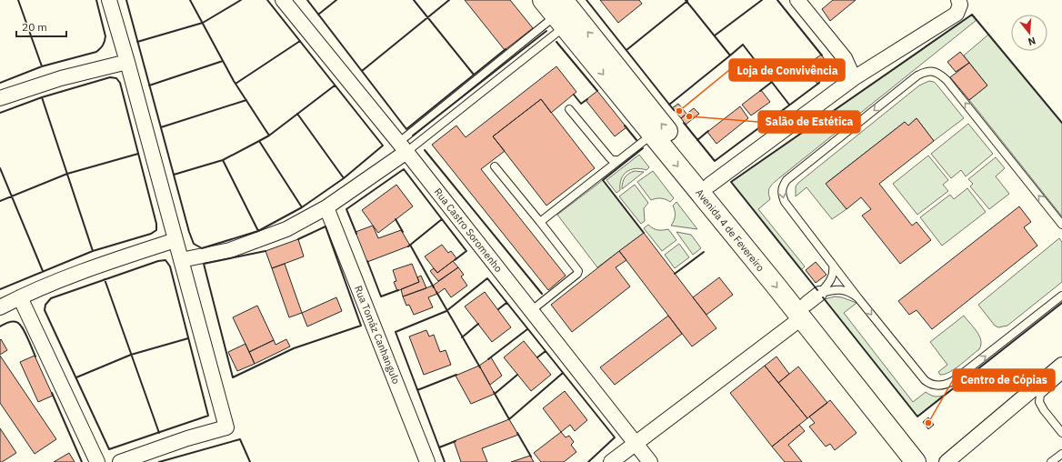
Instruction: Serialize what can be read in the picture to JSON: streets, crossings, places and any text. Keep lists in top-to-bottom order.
{
  "streets": {
    "main road": ["Avenida 4 de Fevereiro"],
    "street": ["Rua Castro Soromenho", "Rua Tomáz Canhangulo"]
  },
  "places": ["Loja de Convivência", "Salão de Estética", "Centro de Cópias"],
  "scale_bar": "20 m",
  "north": "bottom"
}
